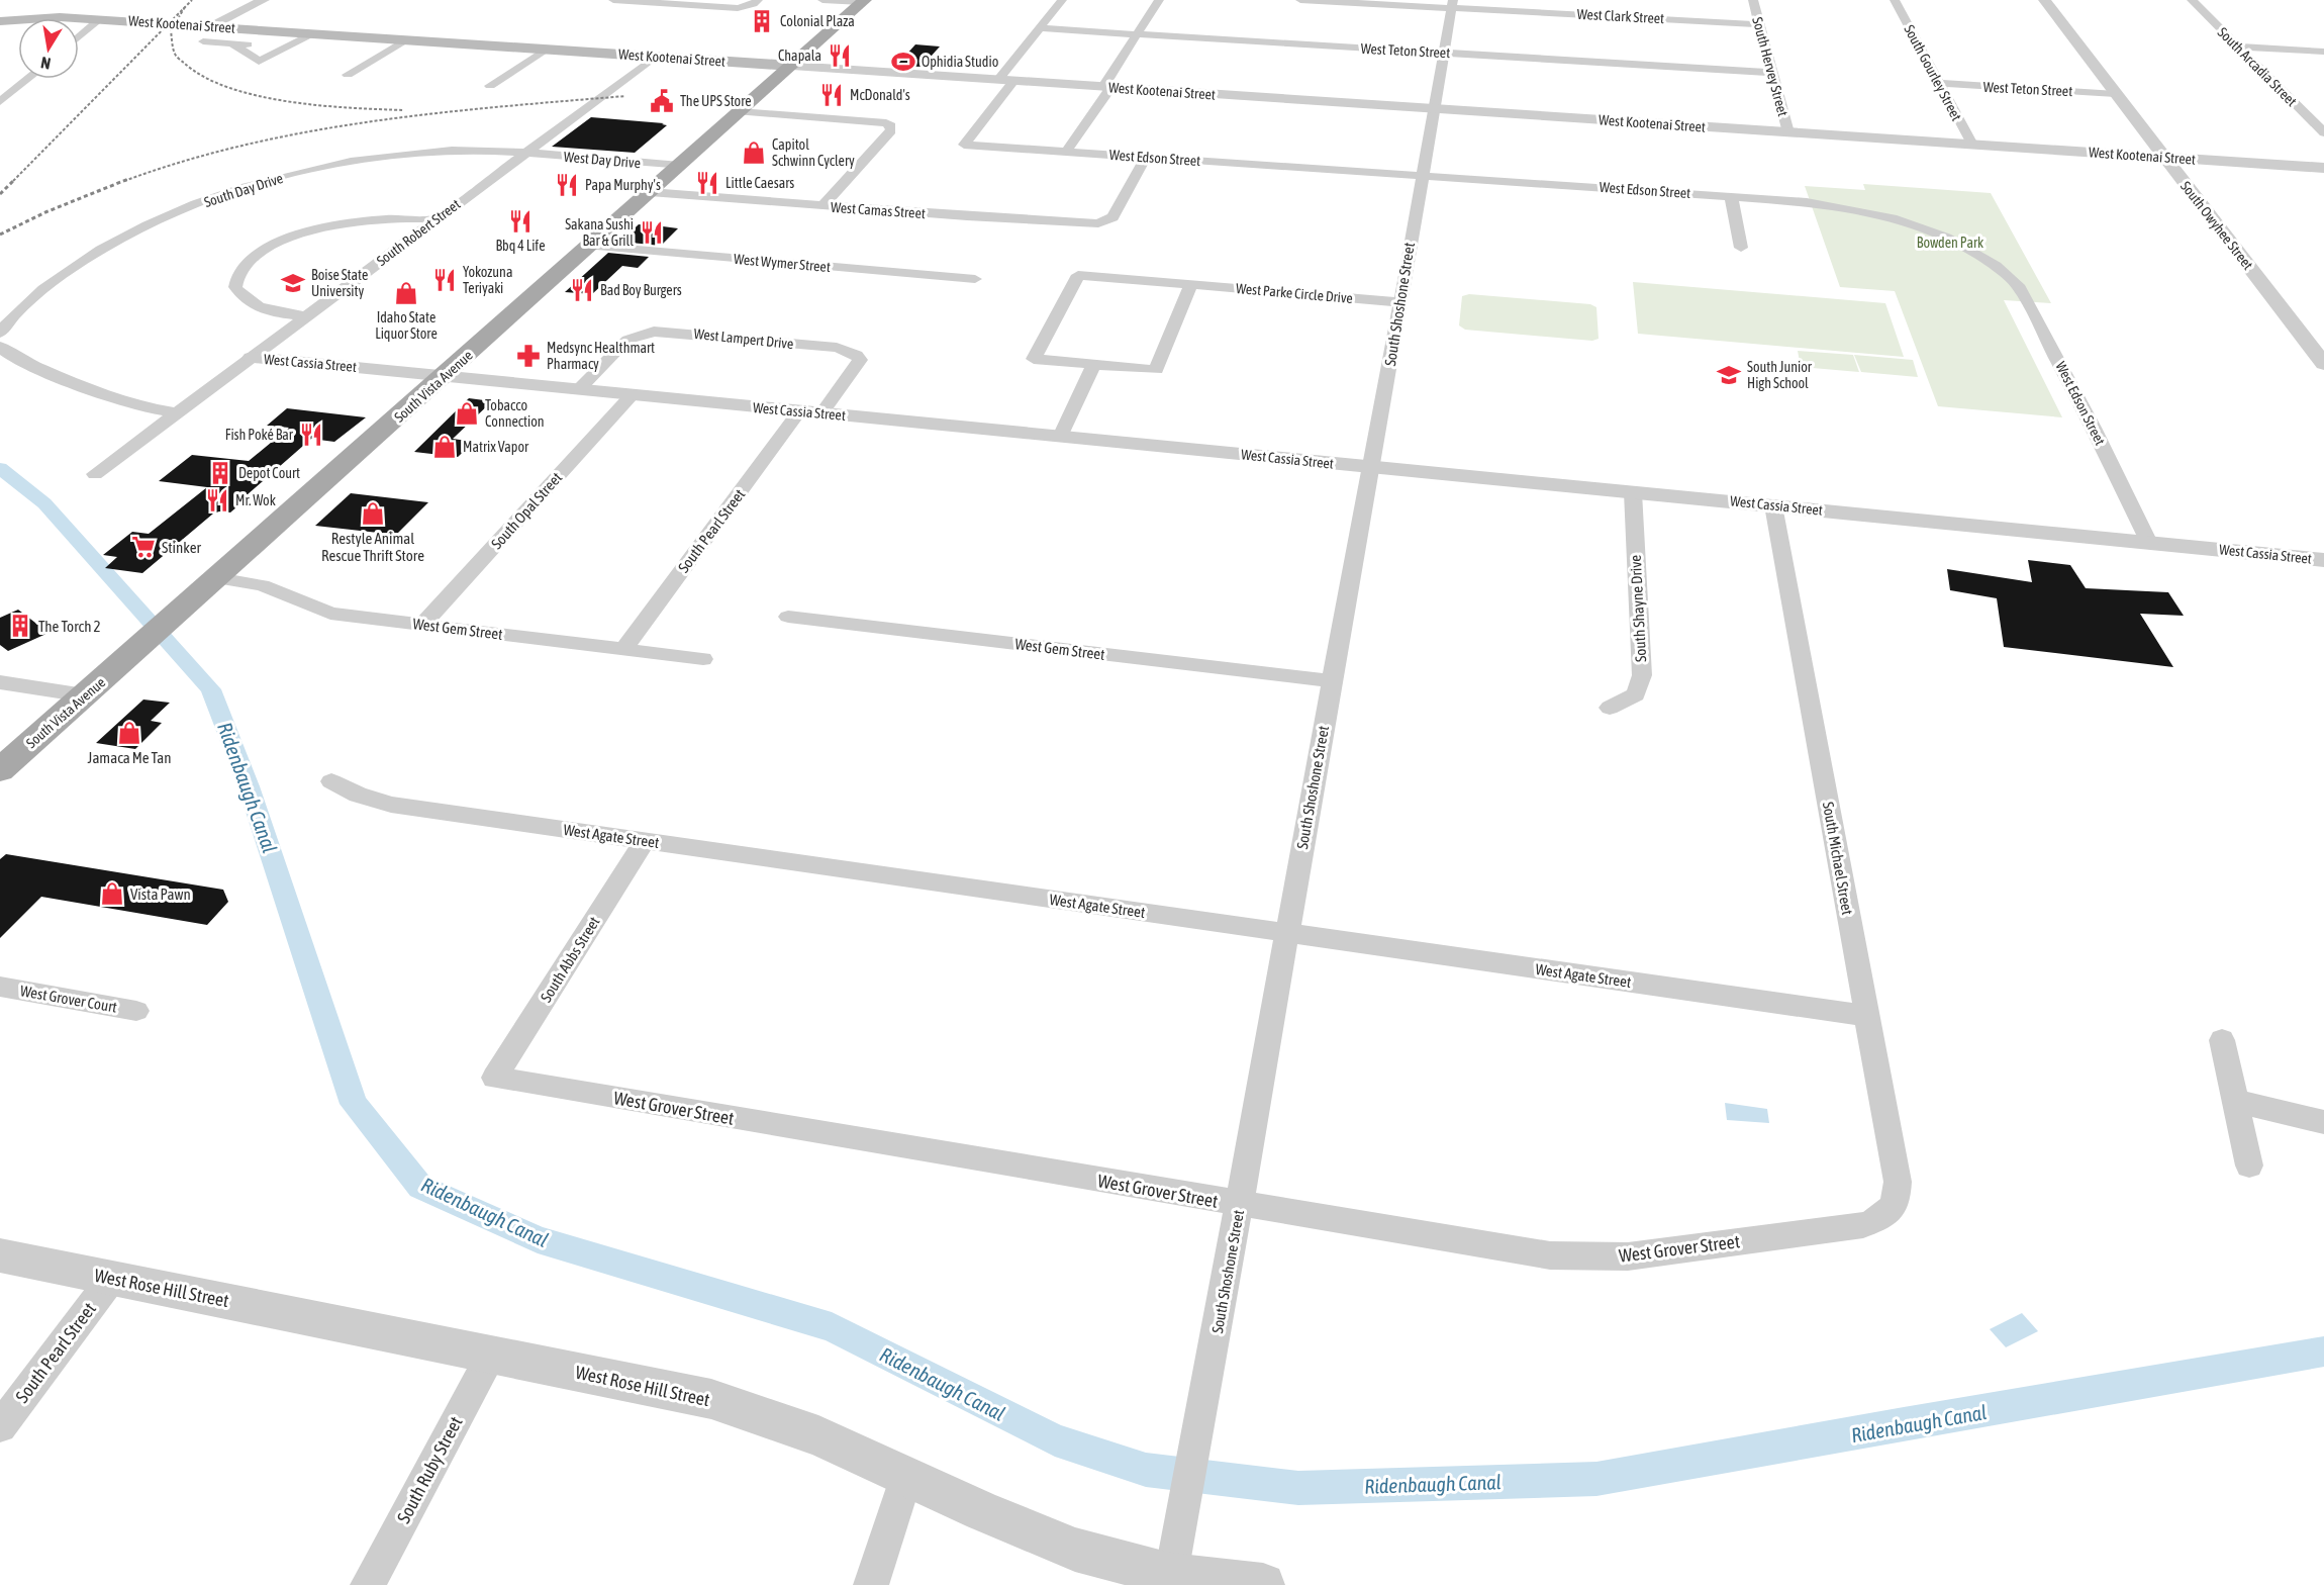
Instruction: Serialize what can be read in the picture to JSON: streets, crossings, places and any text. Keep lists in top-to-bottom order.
{
  "streets": {
    "main road": ["West Kootenai Street", "South Vista Avenue"],
    "street": [
      "West Clark Street",
      "West Teton Street",
      "South Hervey Street",
      "South Arcadia Street",
      "South Gourley Street",
      "West Edson Street",
      "West Day Drive",
      "South Day Drive",
      "West Camas Street",
      "South Owyhee Street",
      "South Robert Street",
      "West Wymer Street",
      "West Parke Circle Drive",
      "South Shoshone Street",
      "West Lampert Drive",
      "West Cassia Street",
      "South Opal Street",
      "South Pearl Street",
      "South Shayne Drive",
      "West Gem Street",
      "West Agate Street",
      "South Michael Street",
      "South Abbs Street",
      "West Grover Court",
      "West Grover Street",
      "West Rose Hill Street",
      "South Ruby Street"
    ]
  },
  "crossings": [
    ["West Clark Street", "South Hervey Street"],
    ["West Clark Street", "South Shoshone Street"],
    ["West Kootenai Street", "South Hervey Street"],
    ["West Kootenai Street", "South Gourley Street"],
    ["West Kootenai Street", "West Edson Street"],
    ["West Kootenai Street", "South Owyhee Street"],
    ["West Kootenai Street", "South Robert Street"],
    ["West Kootenai Street", "South Shoshone Street"],
    ["West Kootenai Street", "South Vista Avenue"],
    ["West Teton Street", "South Hervey Street"],
    ["West Teton Street", "South Gourley Street"],
    ["West Teton Street", "South Owyhee Street"],
    ["West Teton Street", "South Shoshone Street"],
    ["West Edson Street", "West Camas Street"],
    ["West Edson Street", "South Shoshone Street"],
    ["West Edson Street", "West Cassia Street"],
    ["West Day Drive", "South Day Drive"],
    ["West Day Drive", "South Robert Street"],
    ["West Day Drive", "South Vista Avenue"],
    ["South Day Drive", "South Robert Street"],
    ["West Camas Street", "South Vista Avenue"],
    ["South Robert Street", "West Cassia Street"],
    ["West Wymer Street", "South Vista Avenue"],
    ["West Parke Circle Drive", "South Shoshone Street"],
    ["South Shoshone Street", "West Cassia Street"],
    ["South Shoshone Street", "West Gem Street"],
    ["South Shoshone Street", "West Agate Street"],
    ["South Shoshone Street", "West Grover Street"],
    ["South Shoshone Street", "West Rose Hill Street"],
    ["West Lampert Drive", "West Cassia Street"],
    ["West Lampert Drive", "South Pearl Street"],
    ["West Cassia Street", "South Vista Avenue"],
    ["West Cassia Street", "South Opal Street"],
    ["West Cassia Street", "South Pearl Street"],
    ["West Cassia Street", "South Shayne Drive"],
    ["West Cassia Street", "South Michael Street"],
    ["South Vista Avenue", "West Gem Street"],
    ["South Opal Street", "West Gem Street"],
    ["South Pearl Street", "West Gem Street"],
    ["South Pearl Street", "West Rose Hill Street"],
    ["West Agate Street", "South Michael Street"],
    ["West Agate Street", "South Abbs Street"],
    ["South Michael Street", "West Grover Street"],
    ["South Abbs Street", "West Grover Street"],
    ["West Rose Hill Street", "South Ruby Street"]
  ],
  "water": ["Ridenbaugh Canal"],
  "parks": ["Bowden Park"],
  "places": {
    "building": ["Colonial Plaza", "Depot Court", "The Torch 2"],
    "restaurant": [
      "Chapala",
      "McDonald's",
      "Little Caesars",
      "Papa Murphy's",
      "Bbq 4 Life",
      "Sakana Sushi Bar & Grill",
      "Yokozuna Teriyaki",
      "Bad Boy Burgers",
      "Fish Poké Bar",
      "Mr. Wok"
    ],
    "sports": ["Ophidia Studio"],
    "public building": ["The UPS Store"],
    "shop": [
      "Capitol Schwinn Cyclery",
      "Idaho State Liquor Store",
      "Tobacco Connection",
      "Matrix Vapor",
      "Restyle Animal Rescue Thrift Store",
      "Jamaca Me Tan",
      "Vista Pawn"
    ],
    "school or university": ["Boise State University", "South Junior High School"],
    "pharmacy": ["Medsync Healthmart Pharmacy"],
    "supermarket": ["Stinker"]
  },
  "north": "bottom"
}
